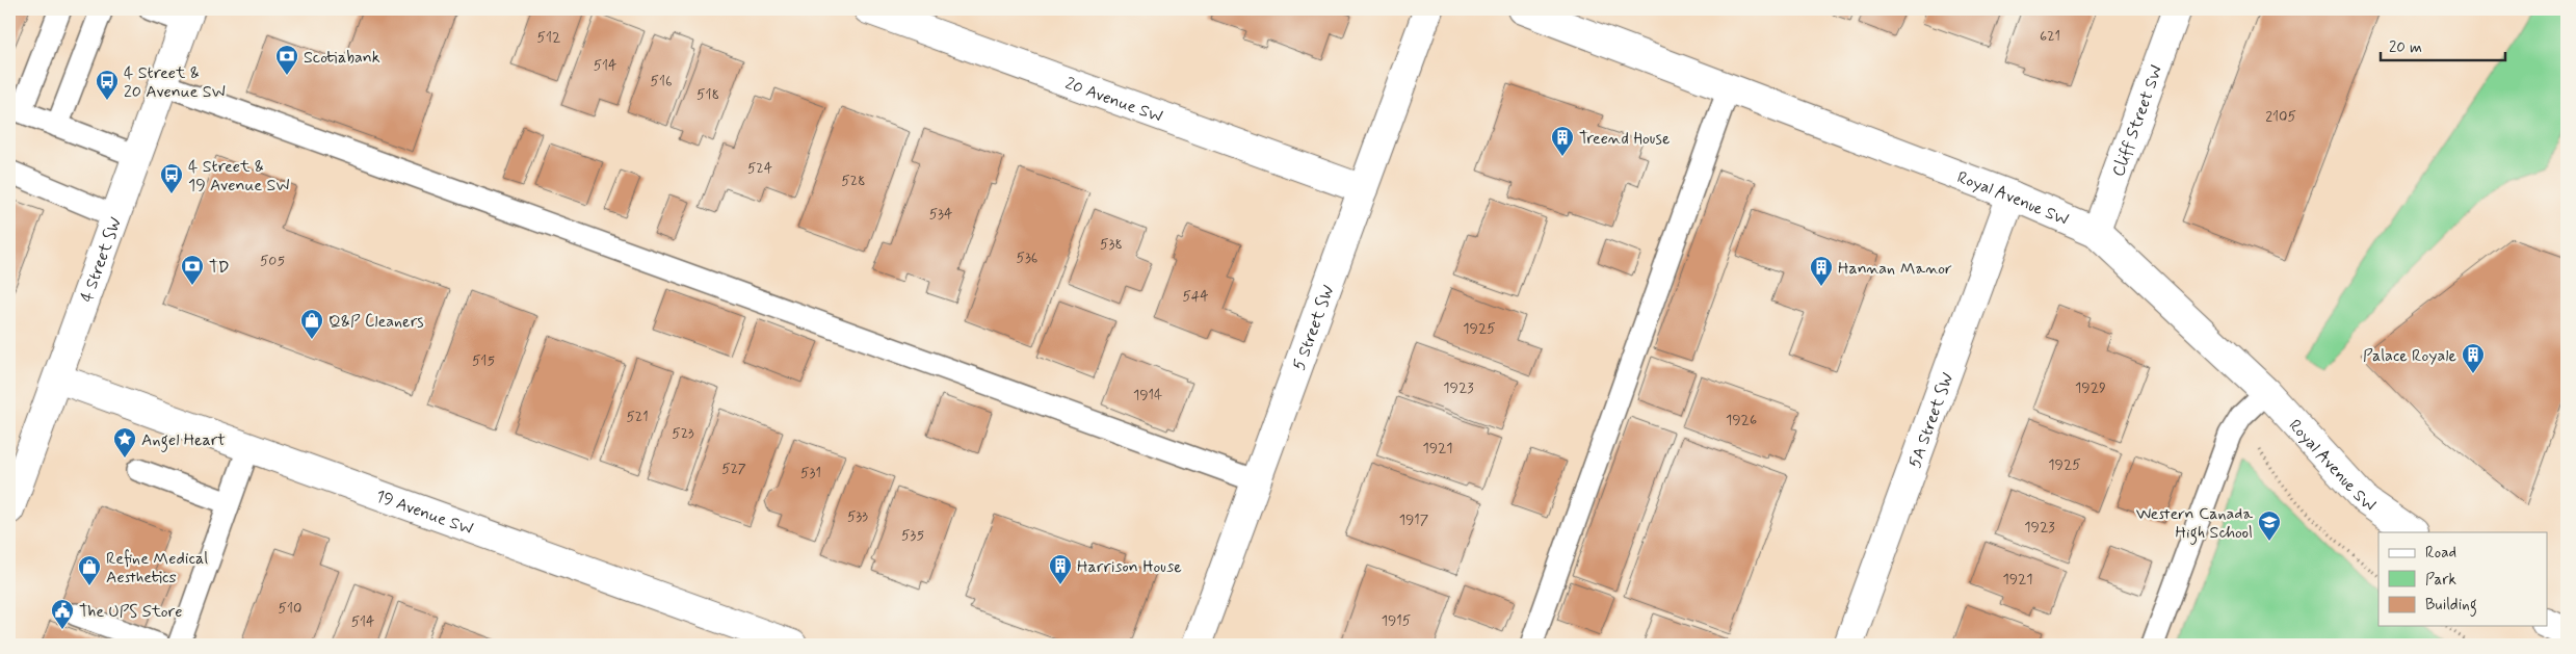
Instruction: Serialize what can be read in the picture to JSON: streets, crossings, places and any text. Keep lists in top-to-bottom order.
{
  "streets": {
    "street": [
      "20 Avenue SW",
      "Cliff Street SW",
      "Royal Avenue SW",
      "4 Street SW",
      "5 Street SW",
      "5A Street SW",
      "19 Avenue SW"
    ]
  },
  "crossings": [
    ["20 Avenue SW", "5 Street SW"],
    ["Cliff Street SW", "Royal Avenue SW"],
    ["Royal Avenue SW", "5A Street SW"],
    ["4 Street SW", "19 Avenue SW"]
  ],
  "places": {
    "bank": ["Scotiabank", "TD"],
    "bus stop": ["4 Street & 20 Avenue SW", "4 Street & 19 Avenue SW"],
    "building": [
      "Treend House",
      "Hannan Manor",
      "Palace Royale",
      "Harrison House"
    ],
    "shop": ["Q&P Cleaners", "Refine Medical Aesthetics"],
    "place": ["Angel Heart"],
    "school or university": ["Western Canada High School"],
    "public building": ["The UPS Store"]
  },
  "house_numbers": [
    "621",
    "512",
    "514",
    "516",
    "518",
    "2105",
    "524",
    "528",
    "534",
    "538",
    "536",
    "505",
    "544",
    "1925",
    "515",
    "1923",
    "1929",
    "1914",
    "521",
    "1926",
    "523",
    "1921",
    "1925",
    "527",
    "531",
    "533",
    "1917",
    "1923",
    "535",
    "1921",
    "510",
    "1915",
    "514"
  ],
  "legend": ["Road", "Park", "Building"],
  "scale_bar": "20 m"
}
